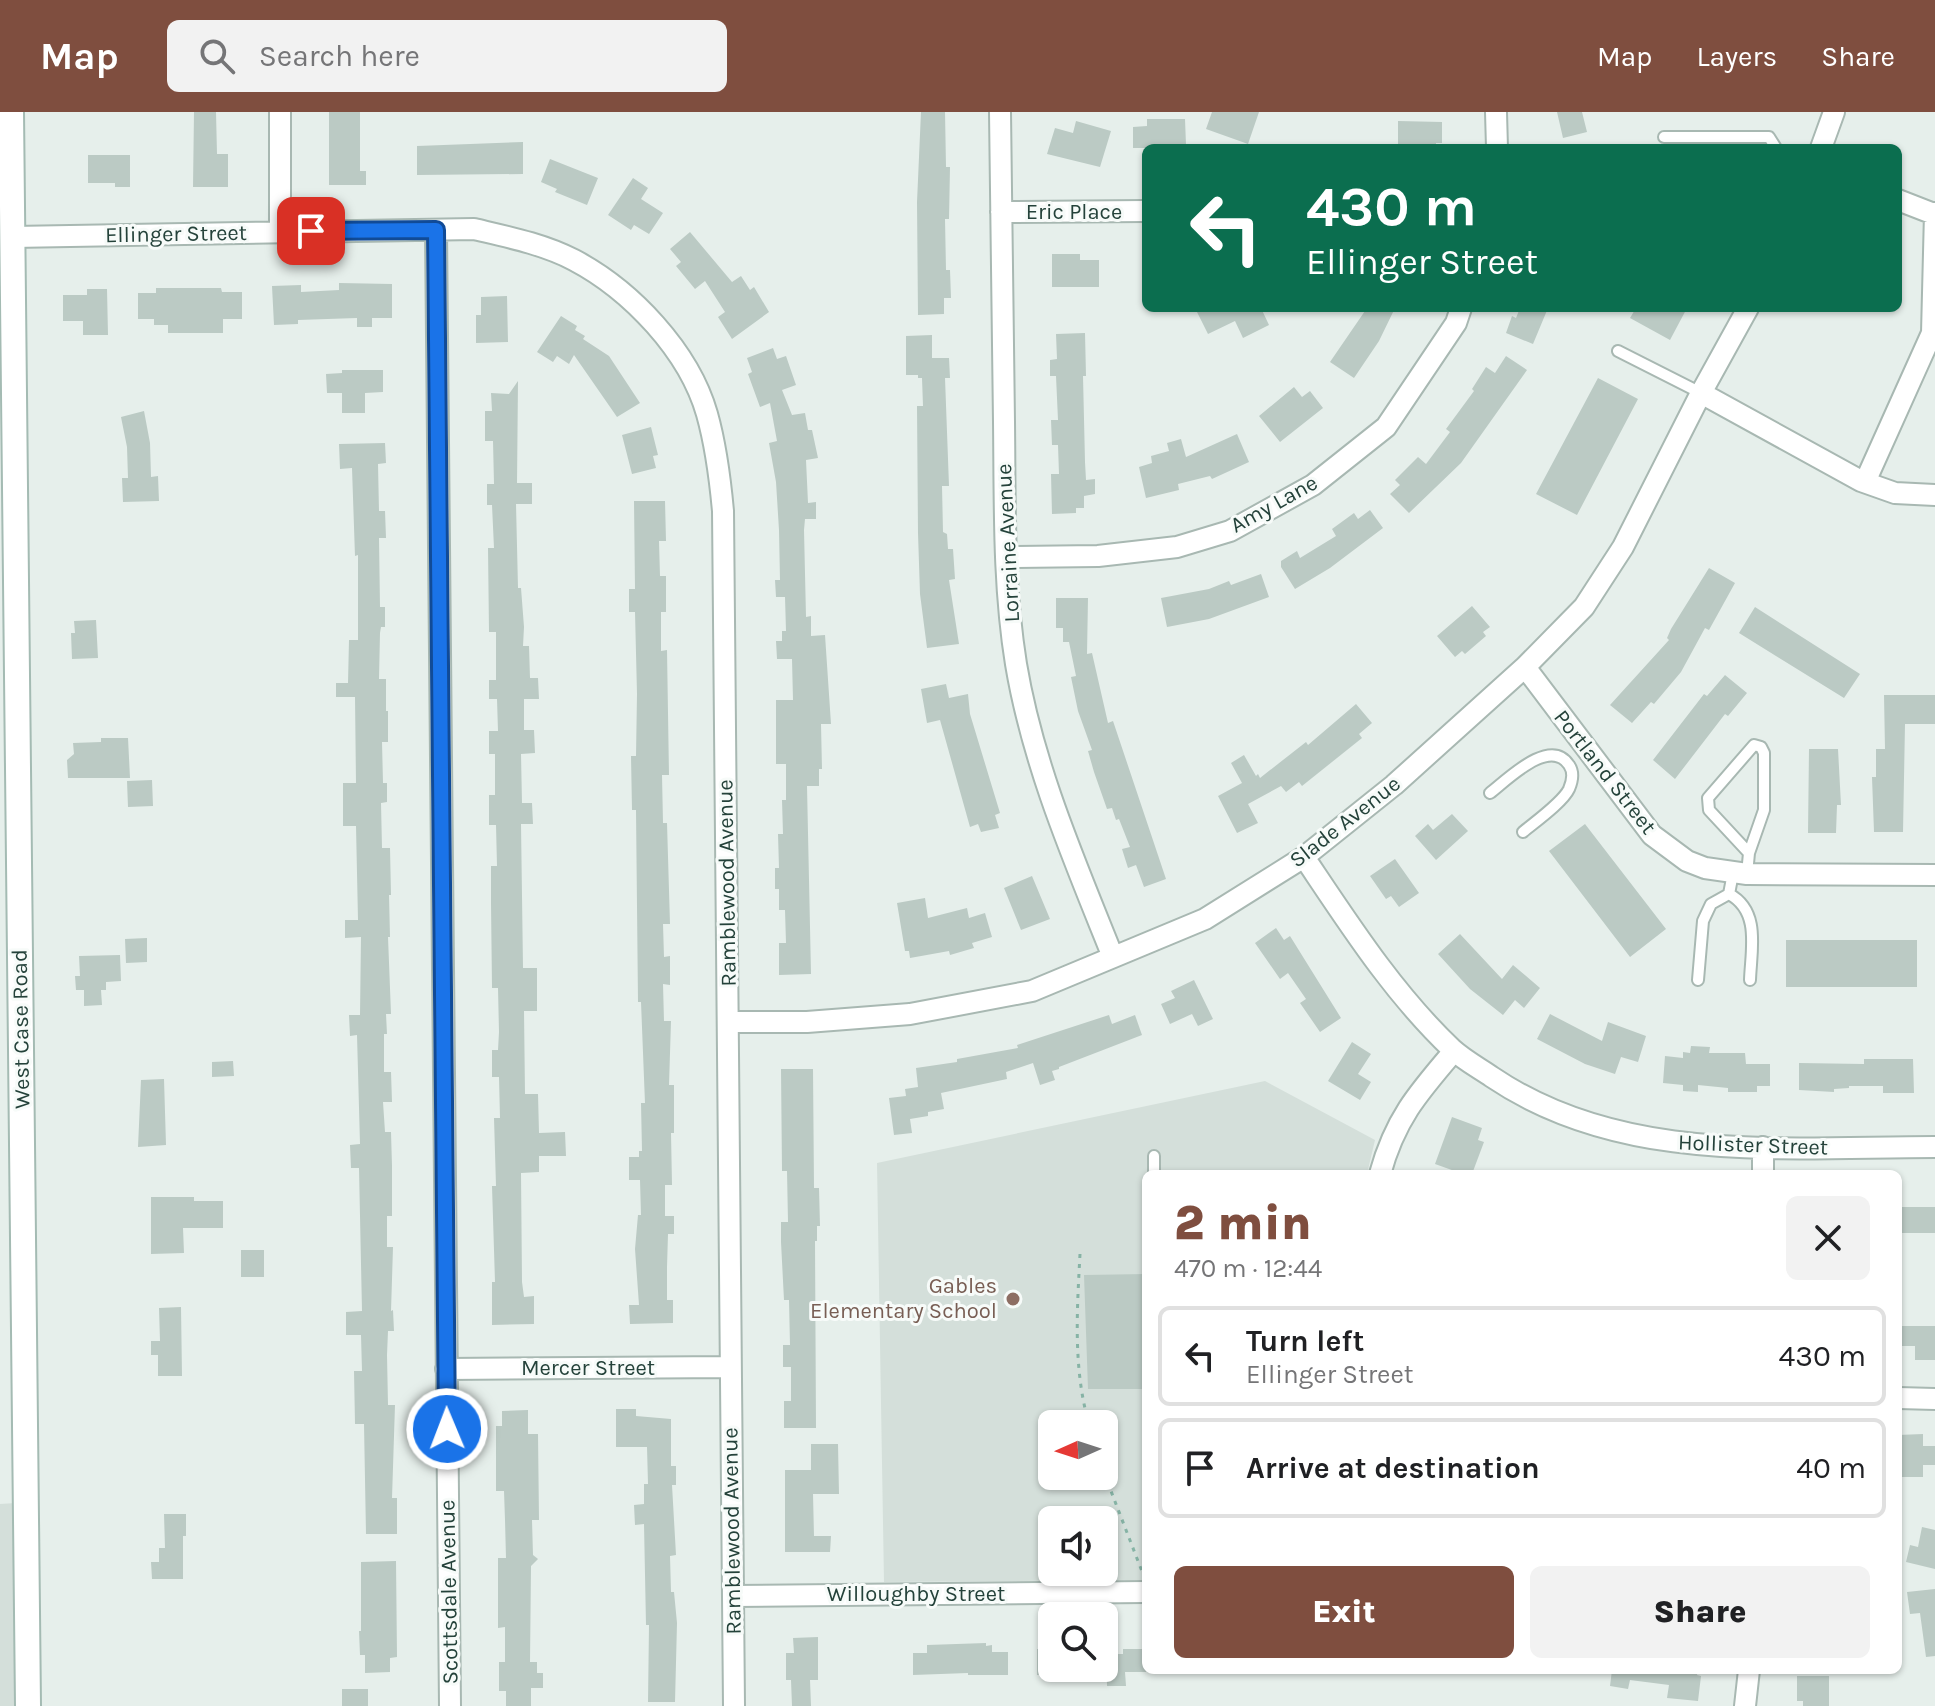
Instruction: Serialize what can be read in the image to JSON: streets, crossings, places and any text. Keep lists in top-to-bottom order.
{
  "streets": {
    "main road": ["West Case Road"],
    "street": [
      "Eric Place",
      "Ellinger Street",
      "Amy Lane",
      "Lorraine Avenue",
      "Portland Street",
      "Slade Avenue",
      "Ramblewood Avenue",
      "Hollister Street",
      "Mercer Street",
      "Scottsdale Avenue",
      "Willoughby Street"
    ]
  },
  "crossings": [
    ["Eric Place", "Lorraine Avenue"],
    ["Ellinger Street", "Ramblewood Avenue"],
    ["Ellinger Street", "West Case Road"],
    ["Ellinger Street", "Scottsdale Avenue"],
    ["Amy Lane", "Lorraine Avenue"],
    ["Lorraine Avenue", "Slade Avenue"],
    ["Portland Street", "Slade Avenue"],
    ["Slade Avenue", "Ramblewood Avenue"],
    ["Slade Avenue", "Hollister Street"],
    ["Ramblewood Avenue", "Mercer Street"],
    ["Ramblewood Avenue", "Scottsdale Avenue"],
    ["Ramblewood Avenue", "Willoughby Street"],
    ["Mercer Street", "Scottsdale Avenue"]
  ],
  "places": ["Gables Elementary School"],
  "north": "left",
  "page": {
    "header": "Map",
    "search": "Search here",
    "nav": ["Map", "Layers", "Share"],
    "turn": ["430 m", "Ellinger Street"],
    "heading": ["2 min", "470 m · 12:44"],
    "list": [
      {
        "name": "Turn left",
        "note": "Ellinger Street",
        "value": "430 m"
      },
      {
        "name": "Arrive at destination",
        "value": "40 m"
      }
    ],
    "buttons": ["Exit", "Share"]
  }
}
